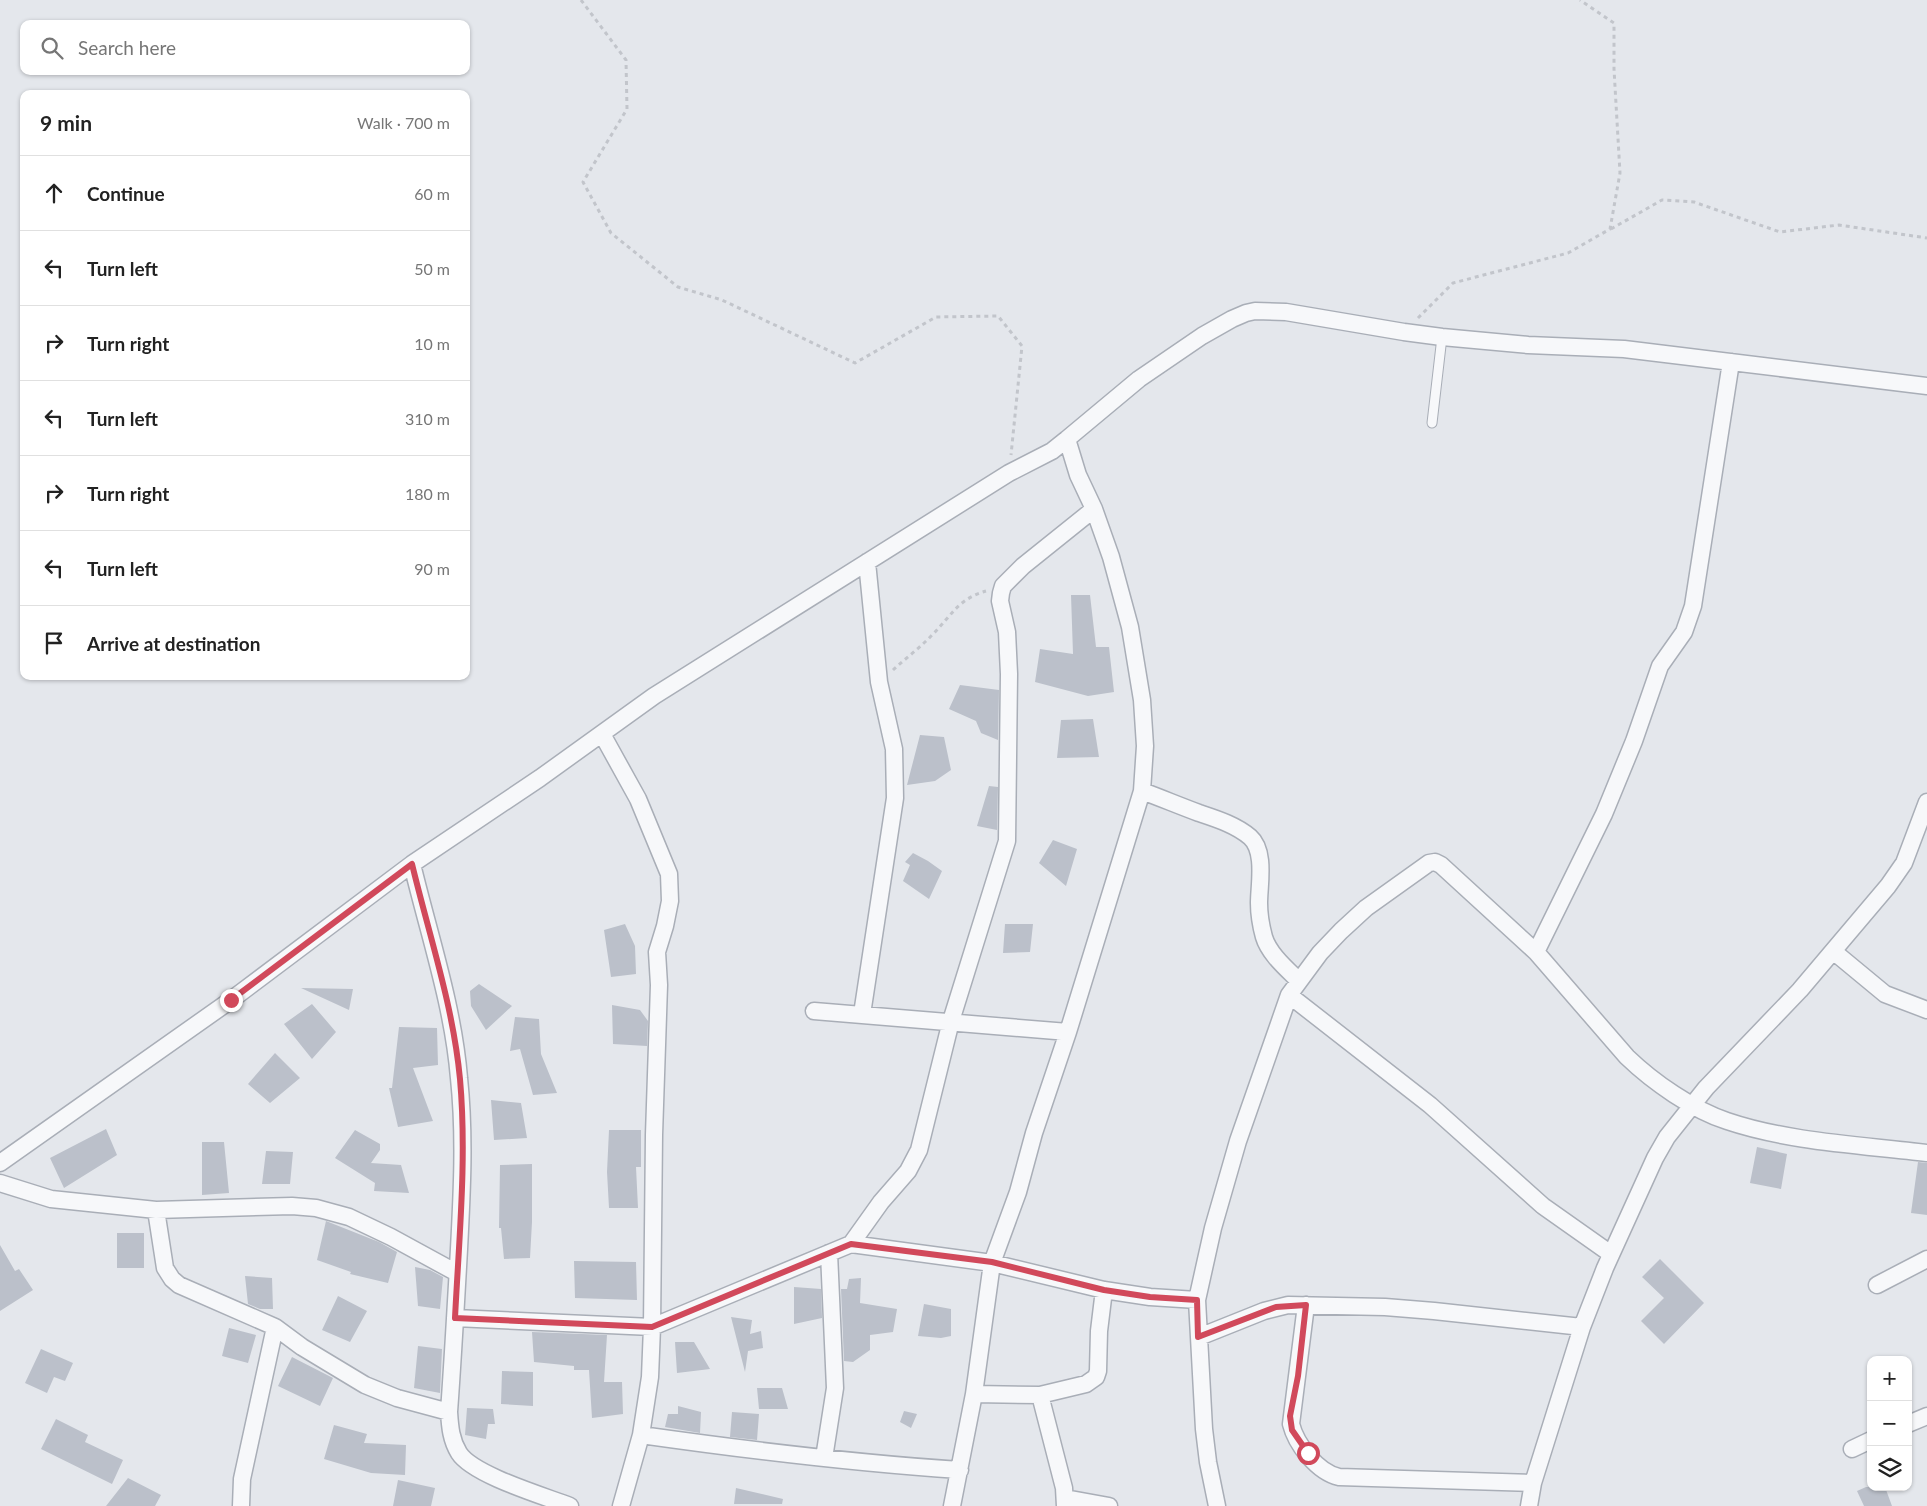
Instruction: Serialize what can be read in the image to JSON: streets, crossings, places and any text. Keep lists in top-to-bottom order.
{
  "page": {
    "search": "Search here",
    "heading": ["9 min", "Walk · 700 m"],
    "list": [
      ["Continue", "60 m"],
      ["Turn left", "50 m"],
      ["Turn right", "10 m"],
      ["Turn left", "310 m"],
      ["Turn right", "180 m"],
      ["Turn left", "90 m"],
      "Arrive at destination"
    ],
    "map_buttons": ["+", "−"]
  }
}
